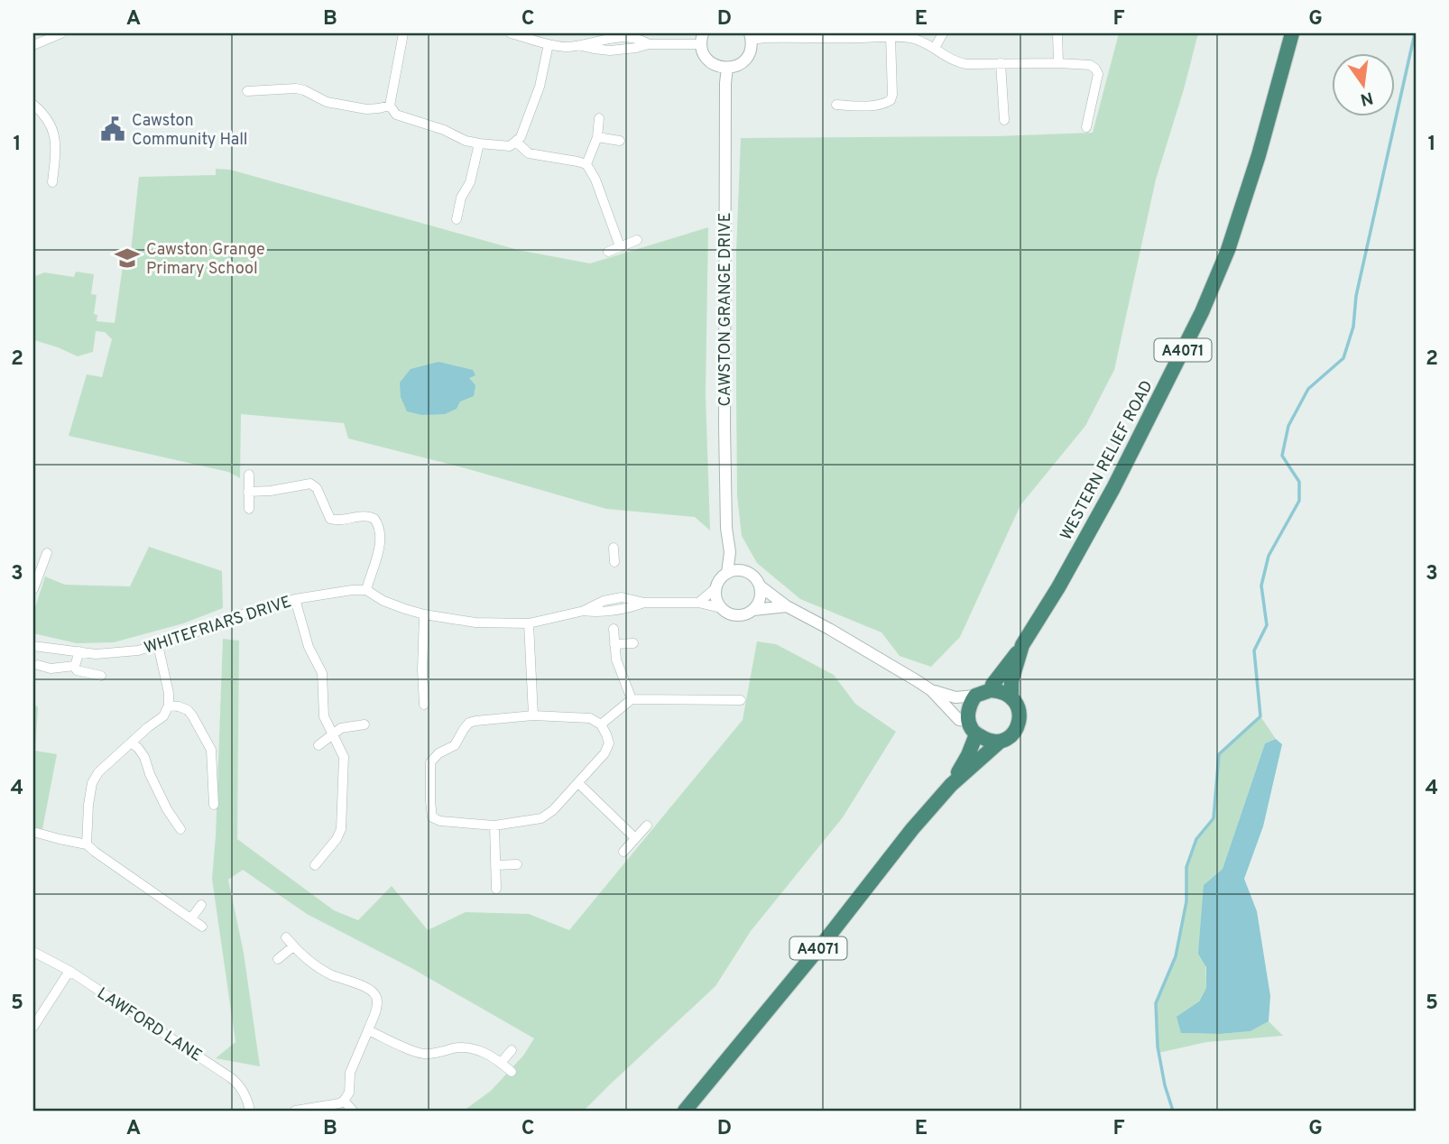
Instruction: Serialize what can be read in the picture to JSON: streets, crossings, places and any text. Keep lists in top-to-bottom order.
{
  "streets": {
    "highway": ["A4071", "WESTERN RELIEF ROAD"],
    "street": ["CAWSTON GRANGE DRIVE", "WHITEFRIARS DRIVE", "LAWFORD LANE"]
  },
  "crossings": [
    ["A4071", "WESTERN RELIEF ROAD"]
  ],
  "places": {
    "public building": ["Cawston Community Hall"],
    "school or university": ["Cawston Grange Primary School"]
  },
  "north": "bottom",
  "grid": {
    "columns": [
      "A",
      "B",
      "C",
      "D",
      "E",
      "F",
      "G"
    ],
    "rows": [
      "1",
      "2",
      "3",
      "4",
      "5"
    ]
  }
}
